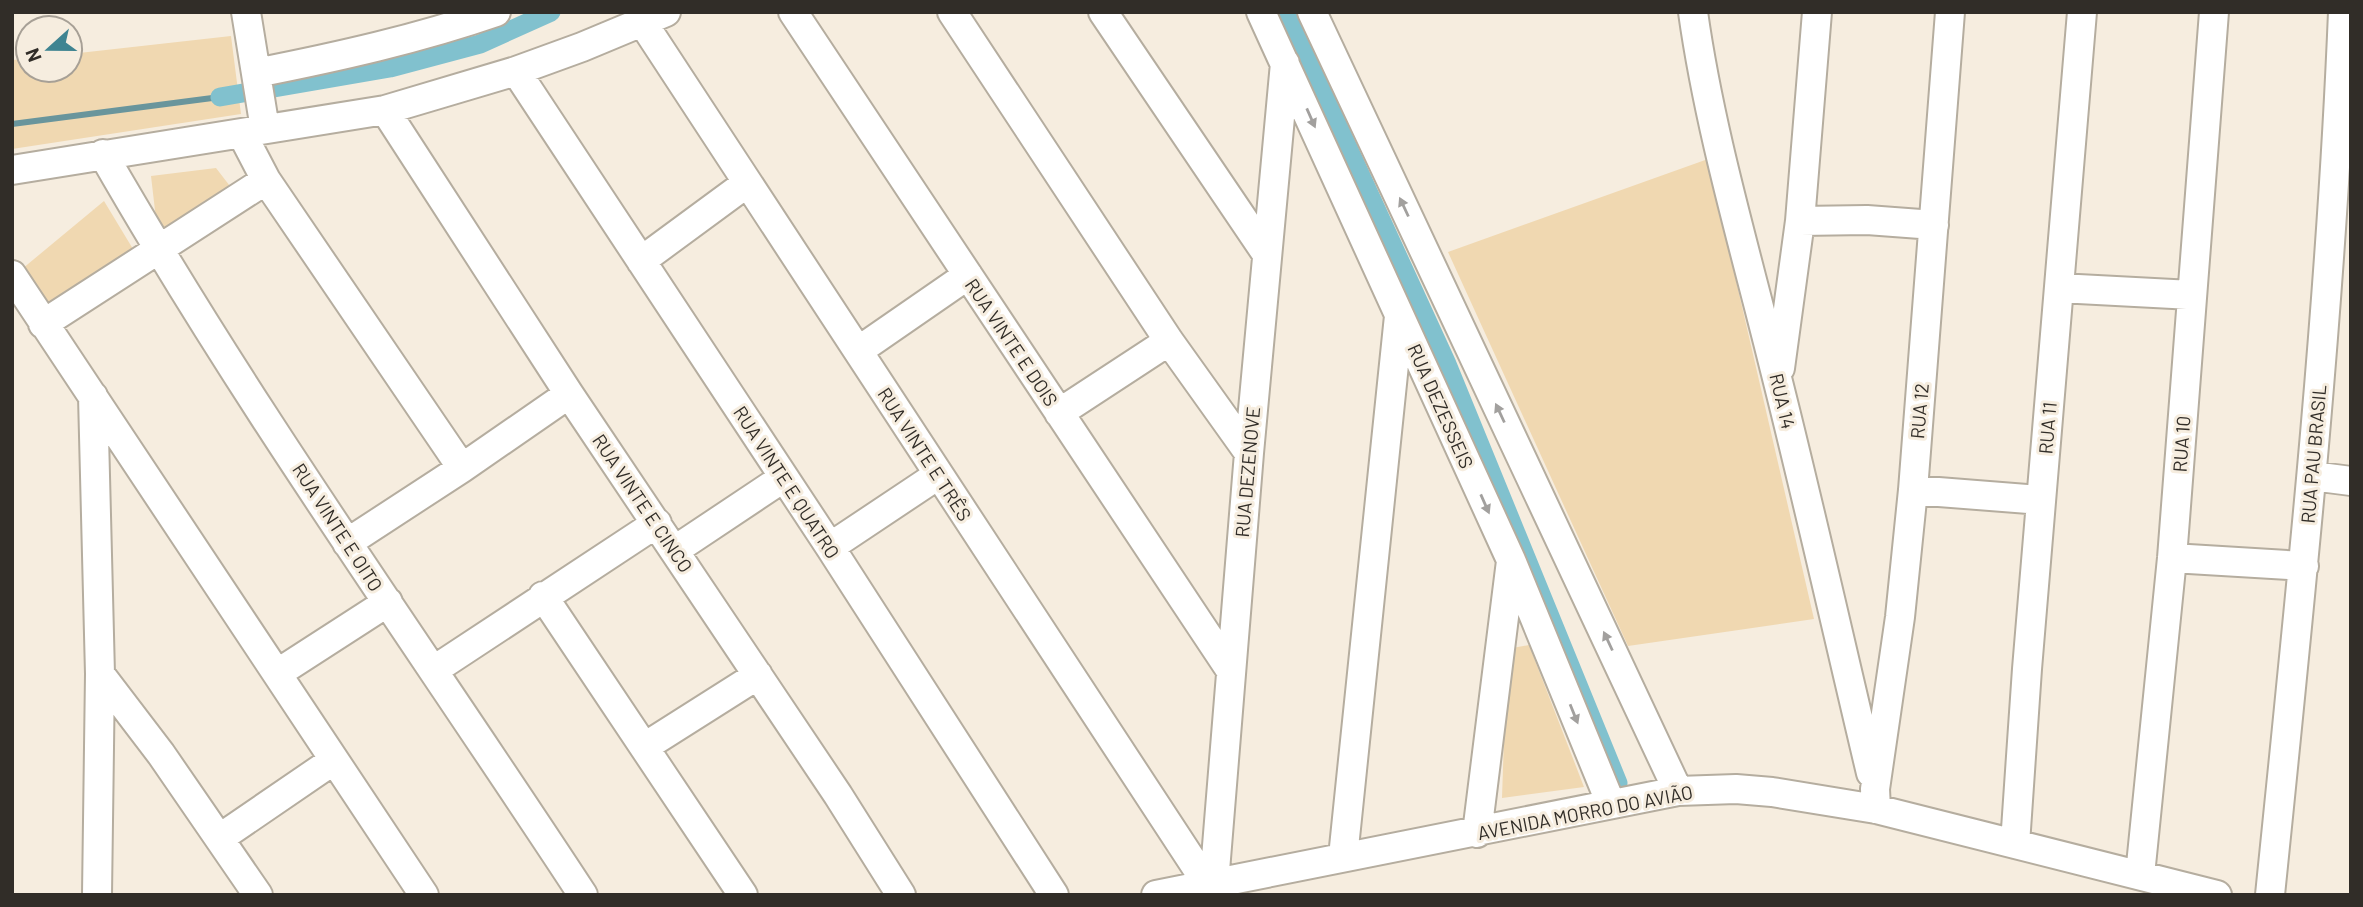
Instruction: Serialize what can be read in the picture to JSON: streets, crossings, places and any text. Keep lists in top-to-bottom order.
{
  "streets": {
    "street": [
      "RUA VINTE E DOIS",
      "RUA 14",
      "RUA DEZESSEIS",
      "RUA 12",
      "RUA 11",
      "RUA 10",
      "RUA VINTE E TRÊS",
      "RUA PAU BRASIL",
      "RUA DEZENOVE",
      "RUA VINTE E QUATRO",
      "RUA VINTE E CINCO",
      "RUA VINTE E OITO",
      "AVENIDA MORRO DO AVIÃO"
    ]
  },
  "crossings": [
    ["RUA VINTE E DOIS", "RUA DEZENOVE"],
    ["RUA 14", "RUA 12"],
    ["RUA 14", "AVENIDA MORRO DO AVIÃO"],
    ["RUA DEZESSEIS", "RUA DEZENOVE"],
    ["RUA DEZESSEIS", "AVENIDA MORRO DO AVIÃO"],
    ["RUA 12", "AVENIDA MORRO DO AVIÃO"],
    ["RUA 11", "AVENIDA MORRO DO AVIÃO"],
    ["RUA 10", "AVENIDA MORRO DO AVIÃO"],
    ["RUA VINTE E TRÊS", "RUA DEZENOVE"],
    ["RUA VINTE E TRÊS", "AVENIDA MORRO DO AVIÃO"],
    ["RUA DEZENOVE", "AVENIDA MORRO DO AVIÃO"]
  ],
  "north": "left"
}
